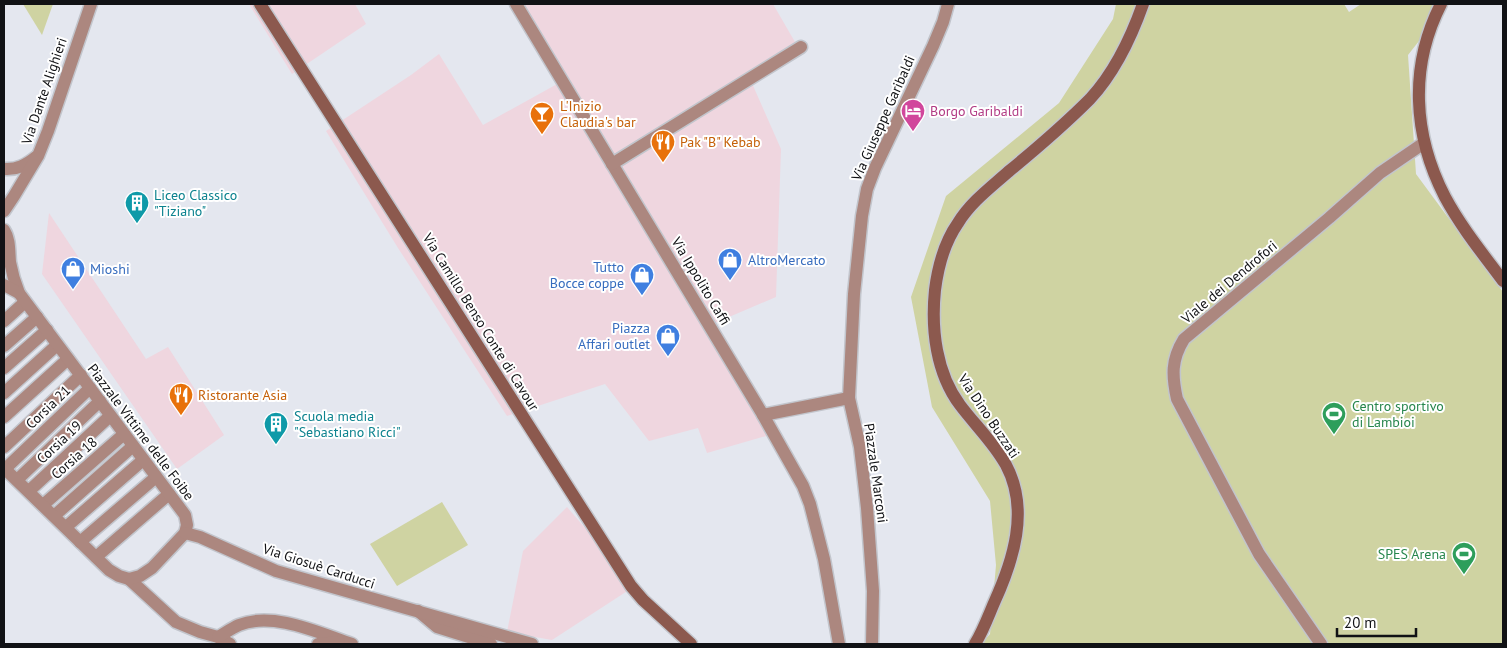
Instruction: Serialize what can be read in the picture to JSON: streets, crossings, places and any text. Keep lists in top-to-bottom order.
{
  "streets": {
    "main road": ["Via Camillo Benso Conte di Cavour", "Via Dino Buzzati"],
    "street": [
      "Via Dante Alighieri",
      "Via Giuseppe Garibaldi",
      "Via Ippolito Caffi",
      "Viale dei Dendrofori",
      "Corsia 21",
      "Piazzale Vittime delle Foibe",
      "Corsia 19",
      "Corsia 18",
      "Piazzale Marconi",
      "Via Giosuè Carducci"
    ]
  },
  "crossings": [
    ["Via Giuseppe Garibaldi", "Piazzale Marconi"],
    ["Corsia 21", "Piazzale Vittime delle Foibe"],
    ["Piazzale Vittime delle Foibe", "Corsia 19"],
    ["Piazzale Vittime delle Foibe", "Corsia 18"],
    ["Piazzale Vittime delle Foibe", "Via Giosuè Carducci"]
  ],
  "places": {
    "hotel": ["Borgo Garibaldi"],
    "bar": ["L'Inizio Claudia's bar"],
    "restaurant": ["Pak \"B\" Kebab", "Ristorante Asia"],
    "building": ["Liceo Classico \"Tiziano\"", "Scuola media \"Sebastiano Ricci\""],
    "shop": [
      "AltroMercato",
      "Mioshi",
      "Tutto Bocce coppe",
      "Piazza Affari outlet"
    ],
    "sports": ["Centro sportivo di Lambioi", "SPES Arena"]
  },
  "scale_bar": "20 m"
}
